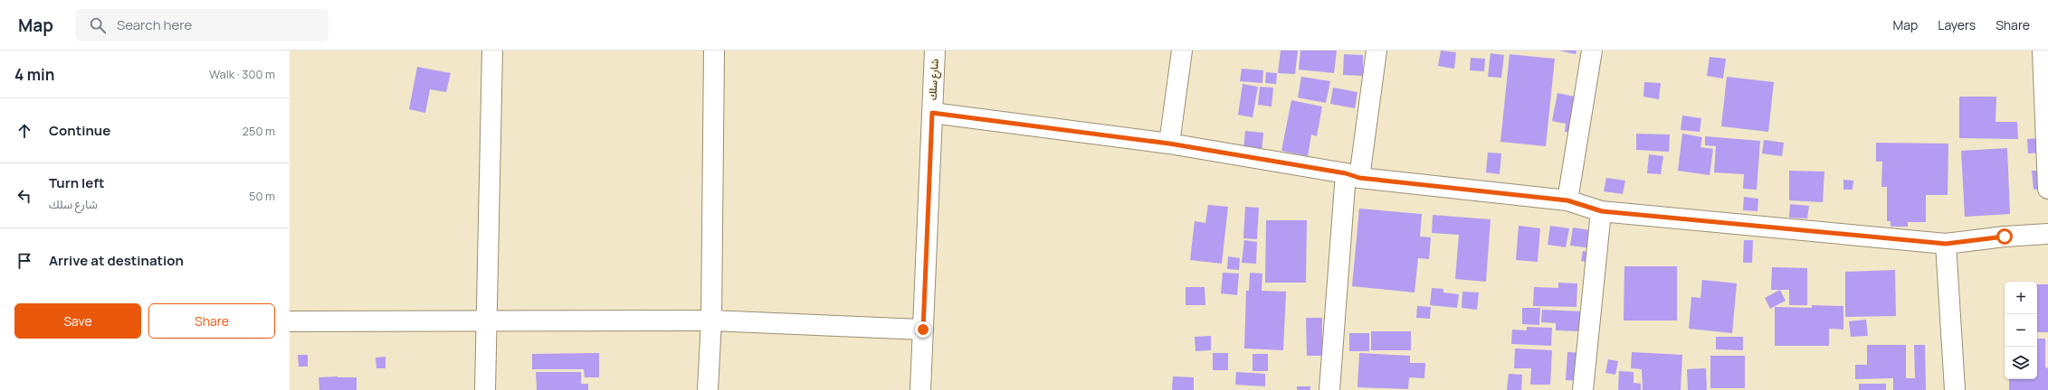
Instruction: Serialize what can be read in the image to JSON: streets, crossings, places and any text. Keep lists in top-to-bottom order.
{
  "streets": {
    "street": ["شارع سلك"]
  },
  "page": {
    "header": "Map",
    "search": "Search here",
    "nav": ["Map", "Layers", "Share"],
    "heading": ["4 min", "Walk · 300 m"],
    "list": [
      ["Continue", "250 m"],
      ["Turn left", "شارع سلك", "50 m"],
      "Arrive at destination"
    ],
    "map_buttons": ["+", "−"],
    "buttons": ["Save", "Share"]
  }
}
